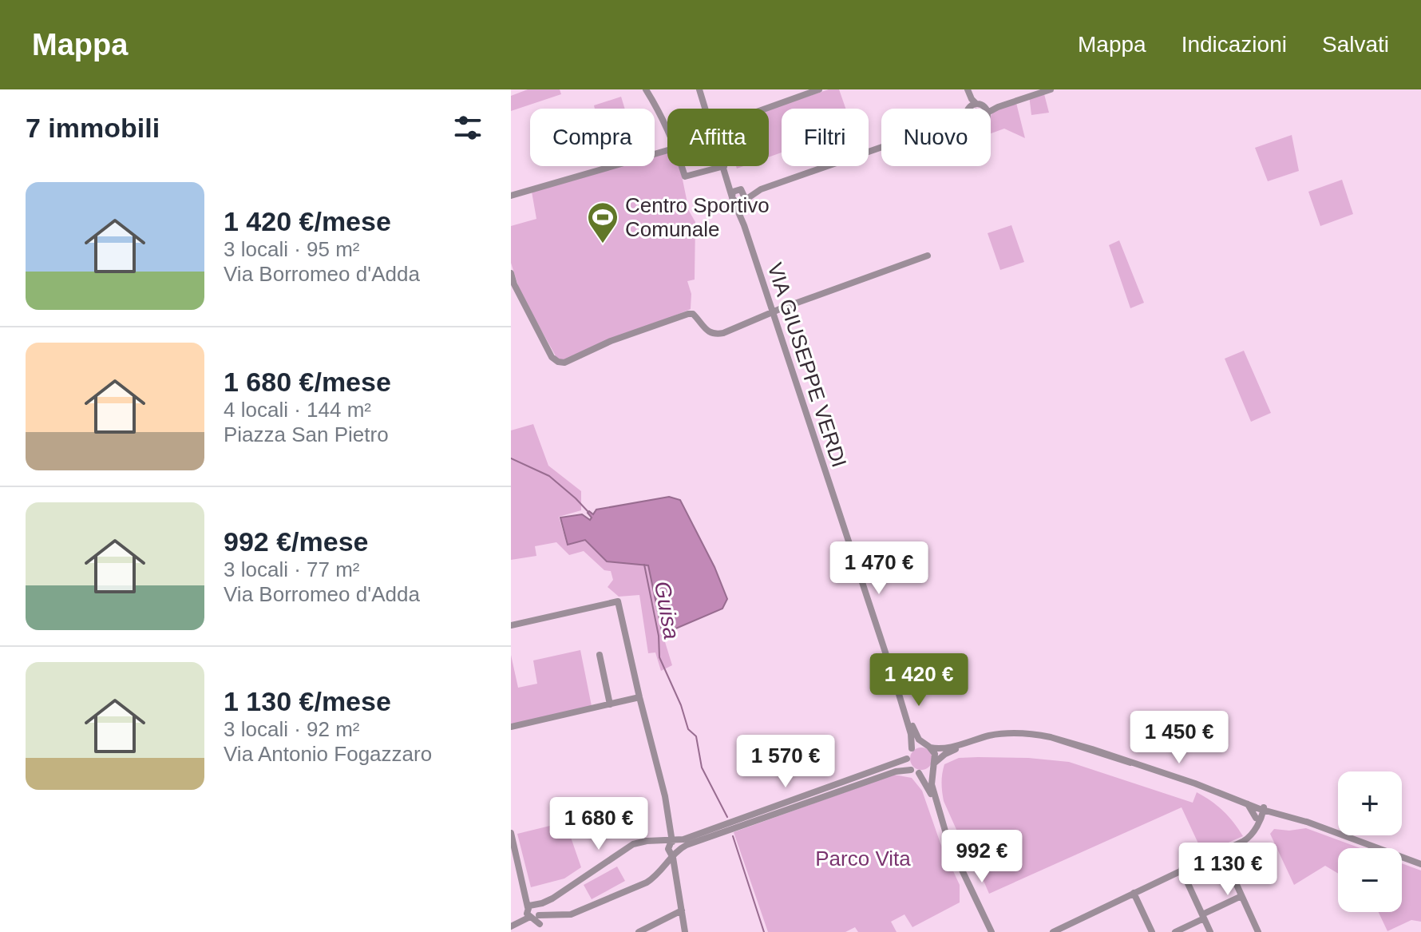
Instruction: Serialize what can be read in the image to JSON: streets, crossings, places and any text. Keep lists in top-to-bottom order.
{
  "streets": {
    "street": ["VIA GIUSEPPE VERDI"]
  },
  "water": ["Guisa"],
  "parks": ["Parco Vita"],
  "places": {
    "sports": ["Centro Sportivo Comunale"]
  },
  "page": {
    "header": "Mappa",
    "nav": ["Mappa", "Indicazioni", "Salvati"],
    "heading": "7 immobili",
    "chip": [
      "Compra",
      "Affitta",
      "Filtri",
      "Nuovo"
    ],
    "list": [
      {
        "name": "1 420 €/mese",
        "note": "3 locali · 95 m² · Via Borromeo d'Adda"
      },
      {
        "name": "1 680 €/mese",
        "note": "4 locali · 144 m² · Piazza San Pietro"
      },
      {
        "name": "992 €/mese",
        "note": "3 locali · 77 m² · Via Borromeo d'Adda"
      },
      {
        "name": "1 130 €/mese",
        "note": "3 locali · 92 m² · Via Antonio Fogazzaro"
      }
    ],
    "price": [
      "1 470 €",
      "1 420 €",
      "1 450 €",
      "1 570 €",
      "1 680 €",
      "992 €",
      "1 130 €"
    ],
    "map_buttons": ["+", "−"]
  }
}
